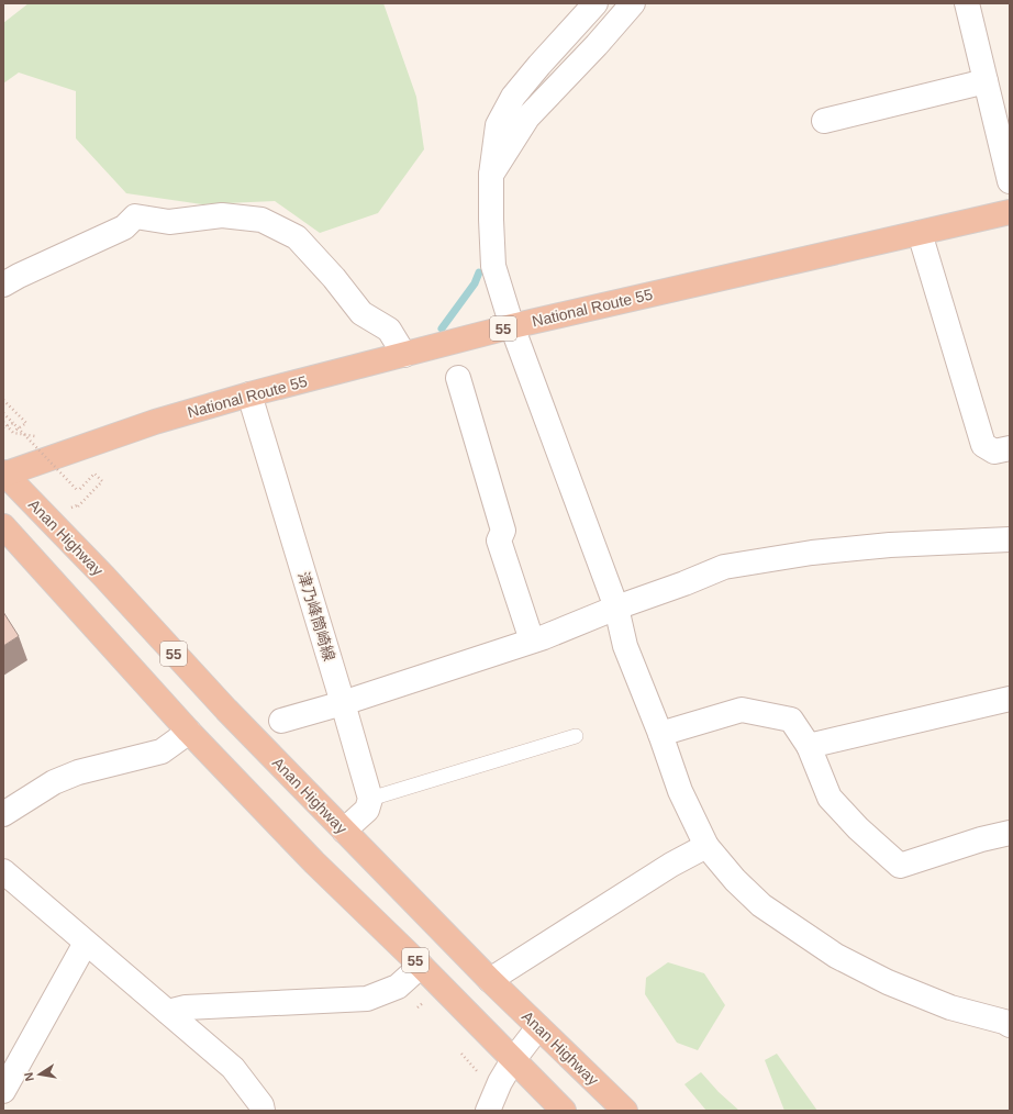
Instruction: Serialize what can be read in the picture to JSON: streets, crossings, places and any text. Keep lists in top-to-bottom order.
{
  "streets": {
    "highway": ["National Route 55", "55", "Anan Highway"],
    "street": ["津乃峰筒崎線"]
  },
  "crossings": [
    ["National Route 55", "Anan Highway"],
    ["National Route 55", "津乃峰筒崎線"]
  ],
  "north": "left"
}
